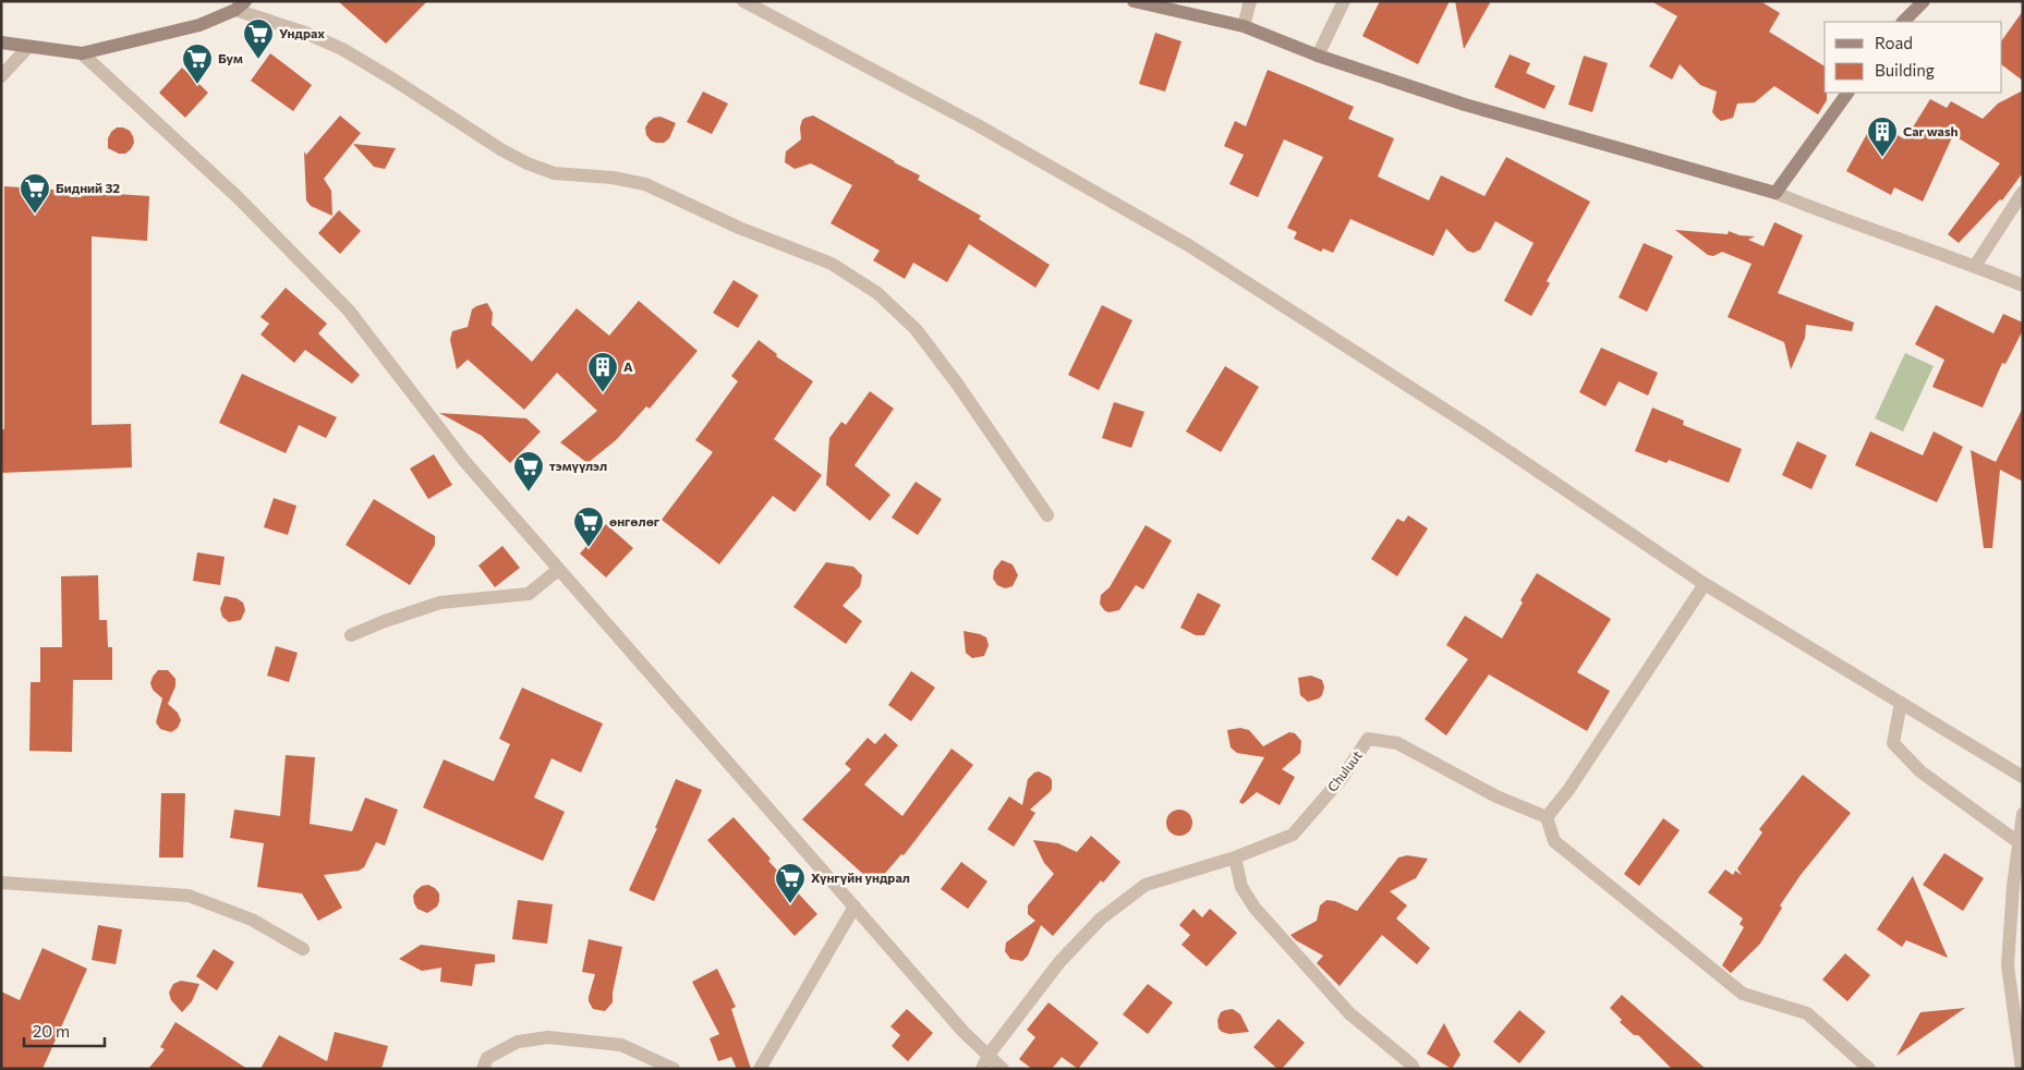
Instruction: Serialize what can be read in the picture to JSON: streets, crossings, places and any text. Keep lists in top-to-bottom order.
{
  "streets": {
    "street": ["Chuluut"]
  },
  "places": {
    "supermarket": [
      "Ундрах",
      "Бум",
      "Бидний 32",
      "тэмүүлэл",
      "өнгөлөг",
      "Хүнгүйн ундрал"
    ],
    "building": ["Car wash", "A"]
  },
  "legend": ["Road", "Building"],
  "scale_bar": "20 m"
}
